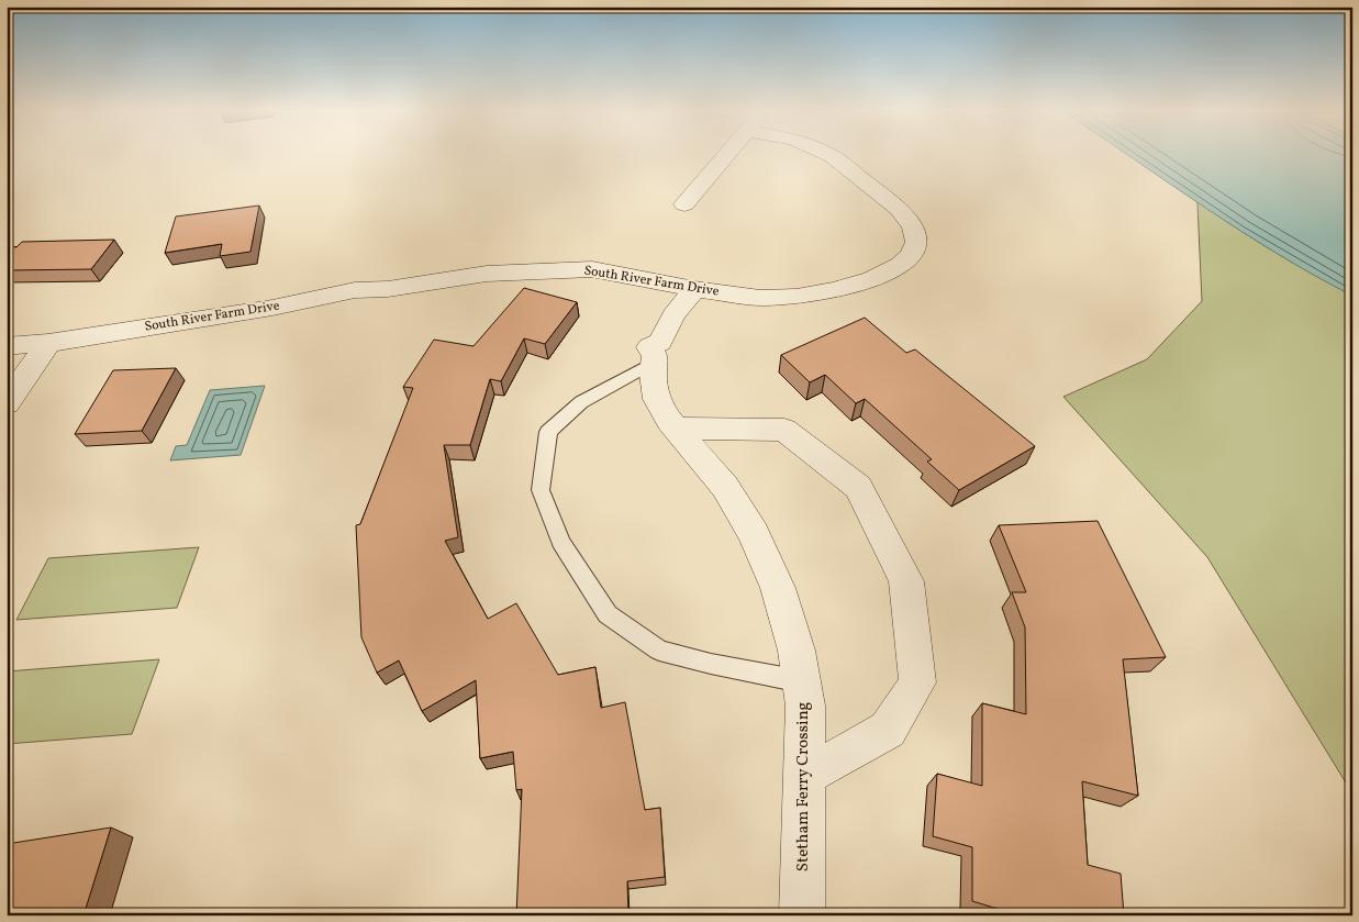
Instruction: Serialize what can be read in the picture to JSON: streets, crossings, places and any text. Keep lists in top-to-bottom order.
{
  "streets": {
    "street": ["South River Farm Drive", "Stetham Ferry Crossing"]
  },
  "crossings": [
    ["South River Farm Drive", "Stetham Ferry Crossing"]
  ]
}
